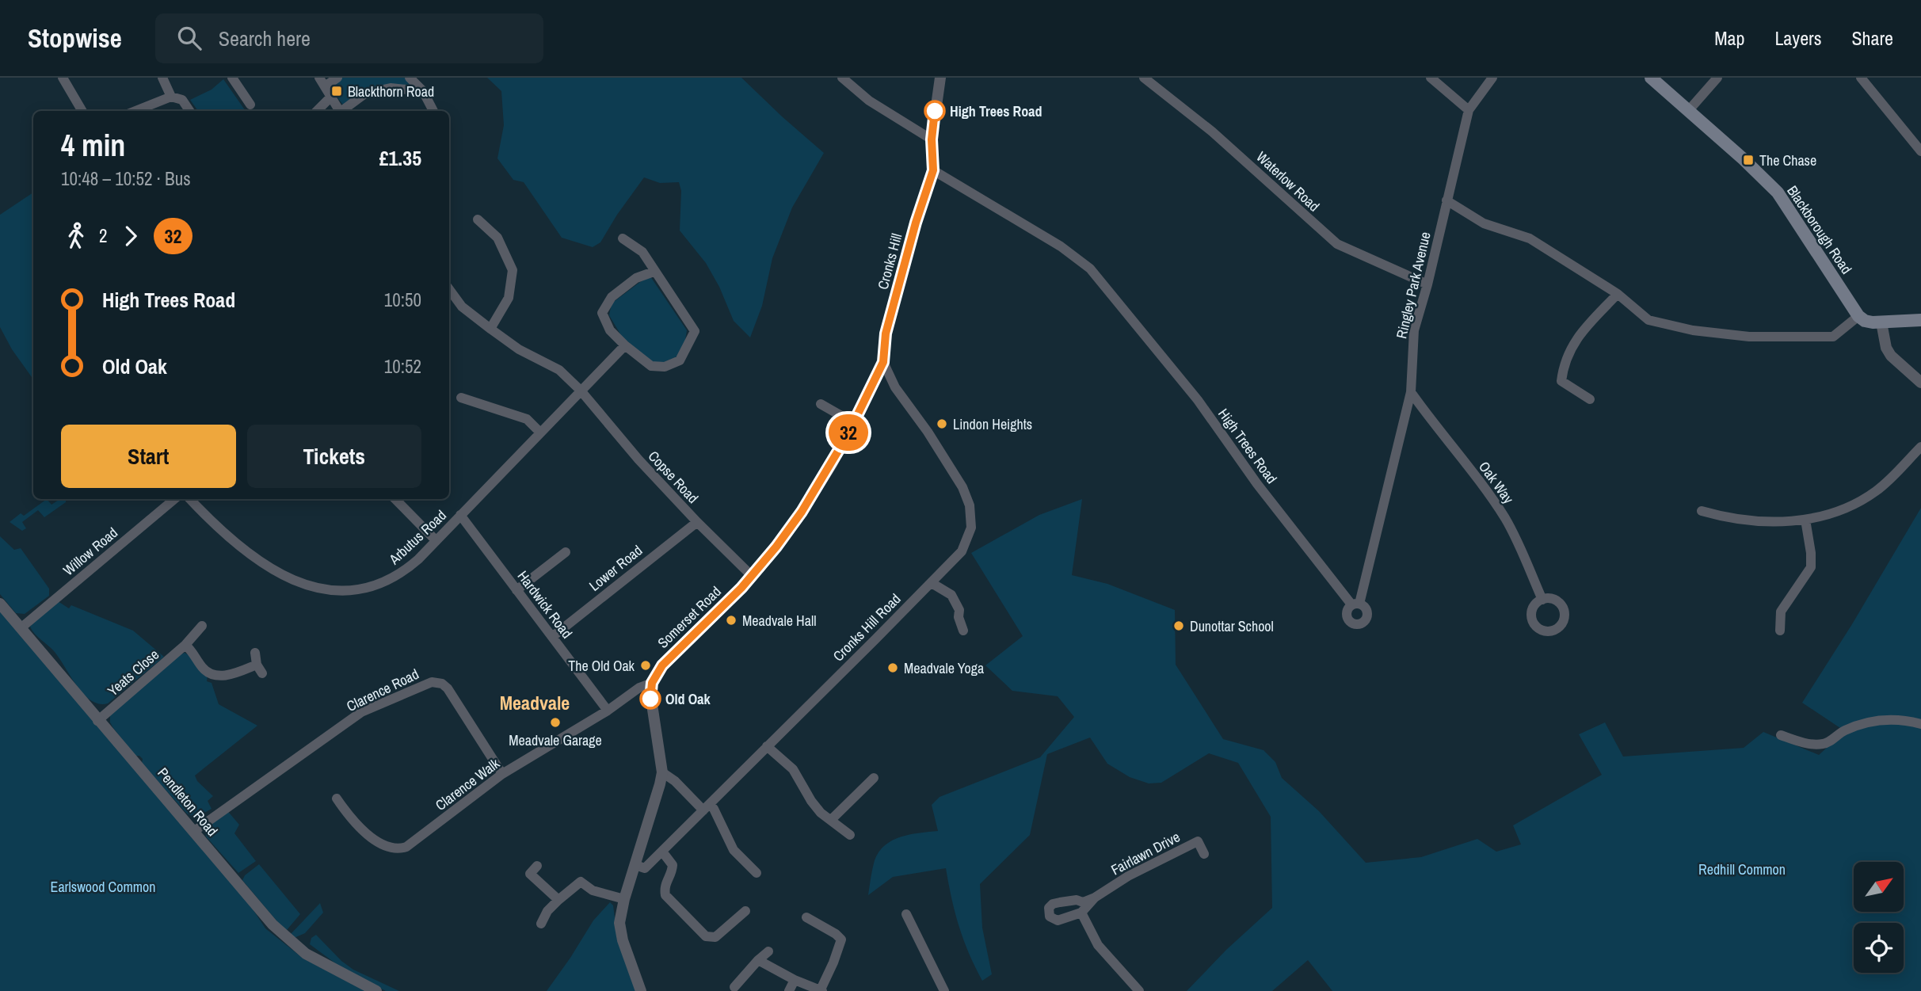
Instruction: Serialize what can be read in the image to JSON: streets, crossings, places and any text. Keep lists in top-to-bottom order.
{
  "streets": {
    "main road": ["Blackborough Road"],
    "street": [
      "Waterlow Road",
      "Cronks Hill",
      "Ringley Park Avenue",
      "High Trees Road",
      "Copse Road",
      "Oak Way",
      "Arbutus Road",
      "Willow Road",
      "Lower Road",
      "Hardwick Road",
      "Somerset Road",
      "Cronks Hill Road",
      "Yeats Close",
      "Clarence Road",
      "Clarence Walk",
      "Pendleton Road",
      "Fairlawn Drive"
    ]
  },
  "crossings": [
    ["Waterlow Road", "Ringley Park Avenue"],
    ["Cronks Hill", "High Trees Road"],
    ["Cronks Hill", "Somerset Road"],
    ["Cronks Hill", "Cronks Hill Road"],
    ["Ringley Park Avenue", "High Trees Road"],
    ["Ringley Park Avenue", "Oak Way"],
    ["Copse Road", "Arbutus Road"],
    ["Copse Road", "Lower Road"],
    ["Copse Road", "Somerset Road"],
    ["Arbutus Road", "Hardwick Road"],
    ["Willow Road", "Pendleton Road"],
    ["Lower Road", "Hardwick Road"],
    ["Hardwick Road", "Clarence Walk"],
    ["Somerset Road", "Cronks Hill Road"],
    ["Somerset Road", "Clarence Walk"],
    ["Yeats Close", "Pendleton Road"],
    ["Clarence Road", "Clarence Walk"],
    ["Clarence Road", "Pendleton Road"]
  ],
  "districts": ["Meadvale"],
  "parks": ["Redhill Common", "Earlswood Common"],
  "places": {
    "transit": ["Blackthorn Road", "The Chase"],
    "other": [
      "High Trees Road",
      "Lindon Heights",
      "Meadvale Hall",
      "Dunottar School",
      "The Old Oak",
      "Meadvale Yoga",
      "Old Oak",
      "Meadvale Garage"
    ]
  },
  "lines": ["bus line 32"],
  "north": "top right",
  "page": {
    "header": "Stopwise",
    "search": "Search here",
    "nav": ["Map", "Layers", "Share"],
    "on_map": "32",
    "heading": ["4 min", "10:48 – 10:52 · Bus", "£1.35"],
    "legs": ["2", "32"],
    "list": [
      {
        "name": "High Trees Road",
        "value": "10:50"
      },
      {
        "name": "Old Oak",
        "value": "10:52"
      }
    ],
    "buttons": ["Start", "Tickets"]
  }
}
